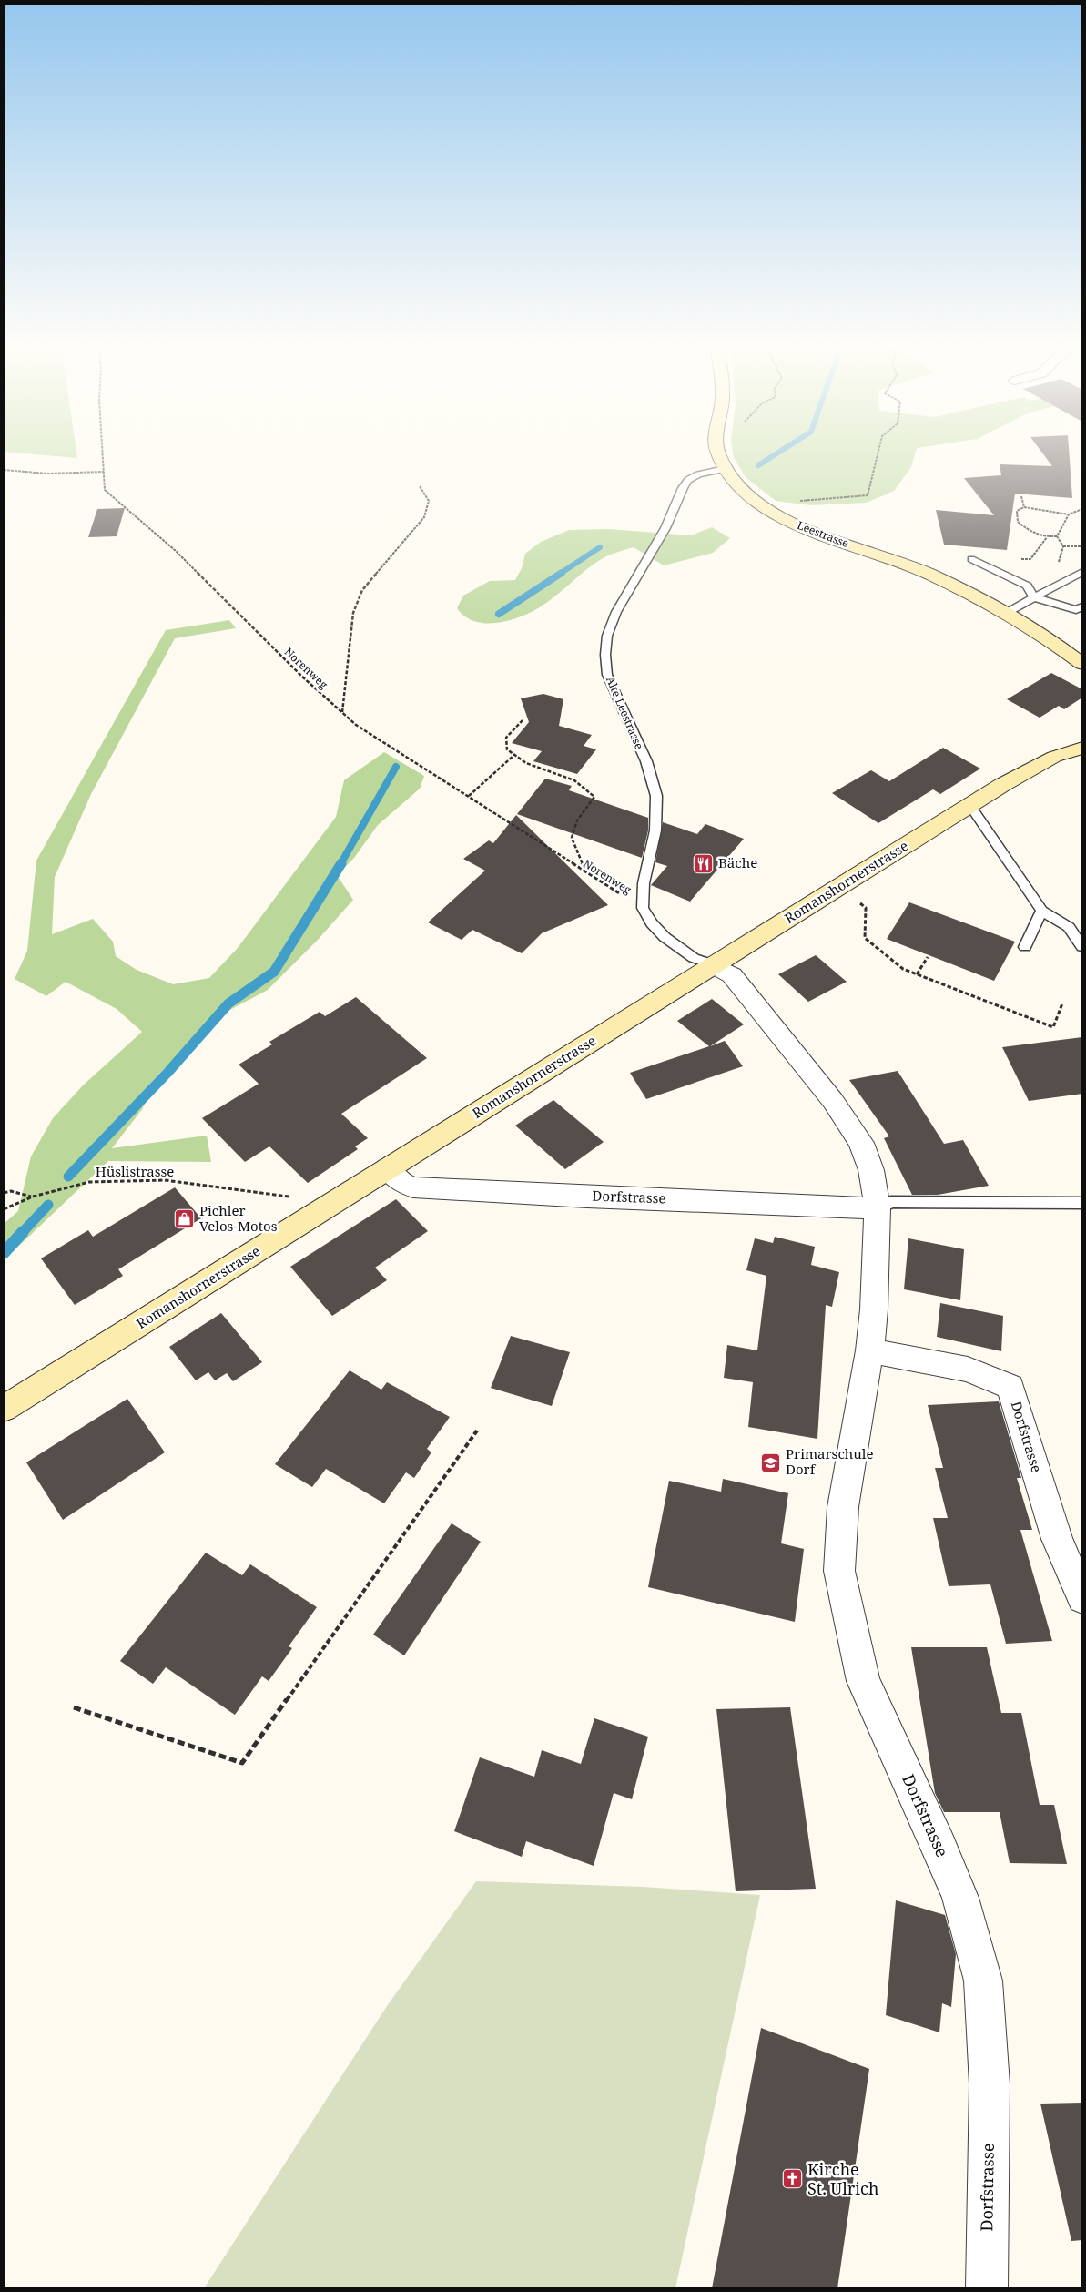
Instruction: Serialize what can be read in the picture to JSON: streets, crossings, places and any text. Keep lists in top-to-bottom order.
{
  "streets": {
    "main road": ["Leestrasse", "Romanshornerstrasse"],
    "street": ["Dorfstrasse"],
    "lane": ["Alte Leestrasse"],
    "path": ["Norenweg", "Hüslistrasse"]
  },
  "crossings": [
    ["Leestrasse", "Alte Leestrasse"],
    ["Norenweg", "Alte Leestrasse"],
    ["Romanshornerstrasse", "Hüslistrasse"],
    ["Romanshornerstrasse", "Dorfstrasse"]
  ],
  "places": {
    "restaurant": ["Bäche"],
    "shop": ["Pichler Velos-Motos"],
    "school or university": ["Primarschule Dorf"],
    "church": ["Kirche St. Ulrich"]
  }
}
